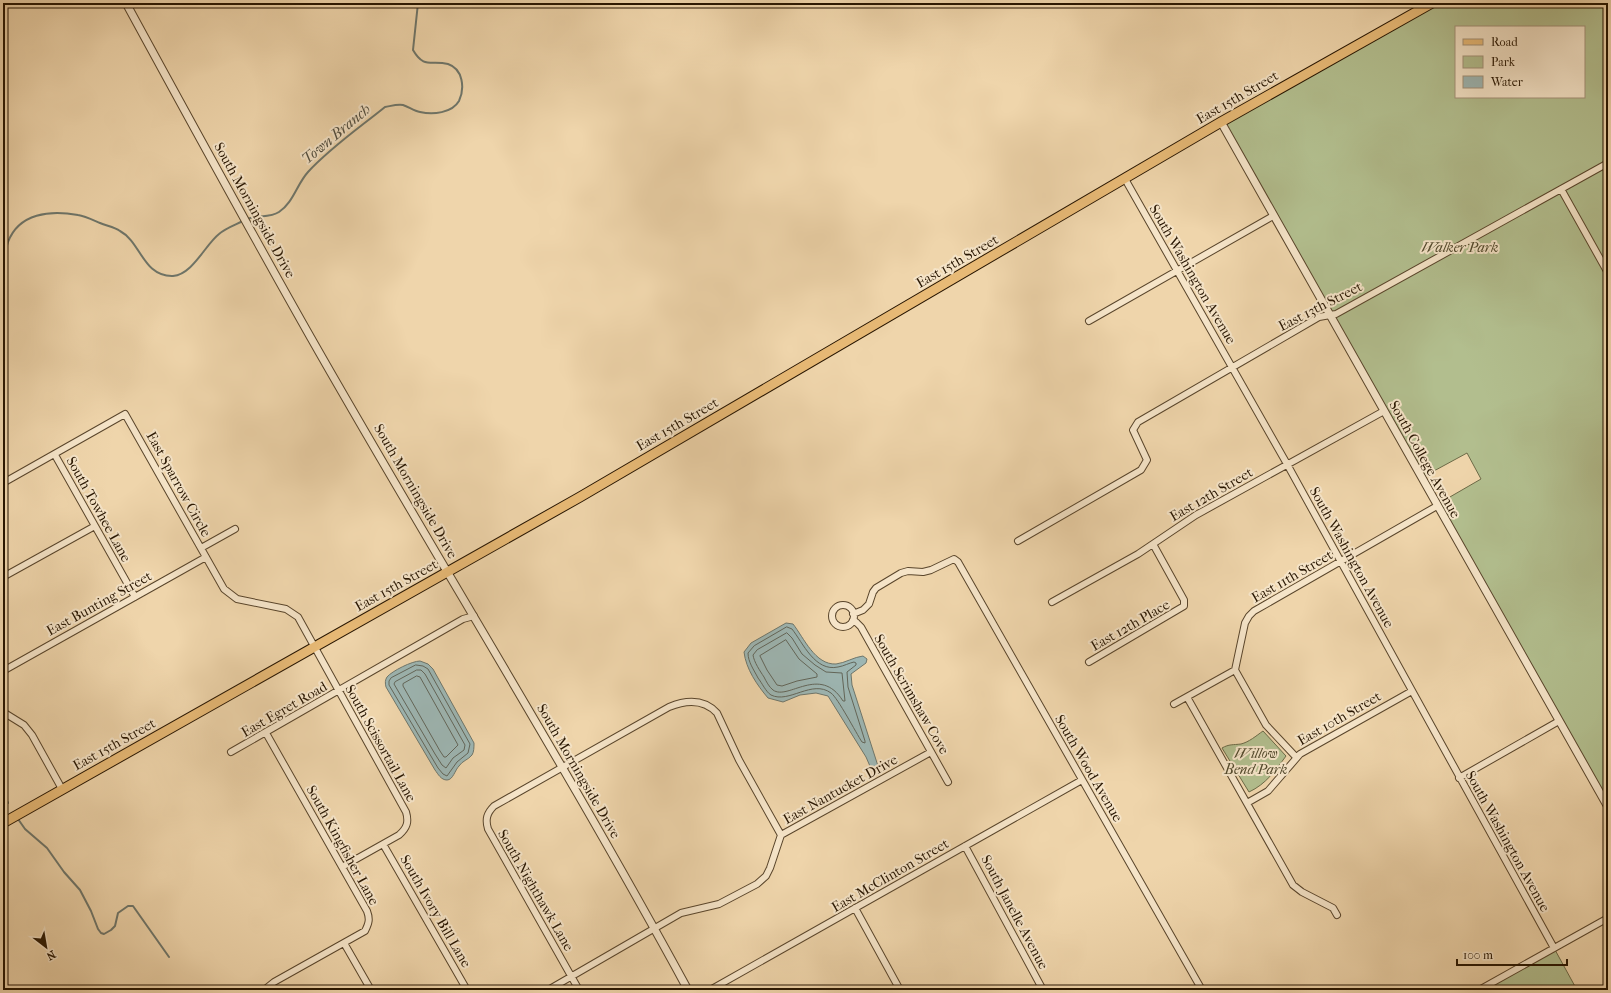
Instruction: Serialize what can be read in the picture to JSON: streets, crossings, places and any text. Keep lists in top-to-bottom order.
{
  "streets": {
    "main road": ["East 15th Street"],
    "street": [
      "South Morningside Drive",
      "South Washington Avenue",
      "East 13th Street",
      "South College Avenue",
      "East Sparrow Circle",
      "East 12th Street",
      "South Towhee Lane",
      "East 11th Street",
      "East Bunting Street",
      "East 12th Place",
      "South Scrimshaw Cove",
      "East Egret Road",
      "East 10th Street",
      "South Scissortail Lane",
      "South Wood Avenue",
      "East Nantucket Drive",
      "South Kingfisher Lane",
      "East McClinton Street",
      "South Nighthawk Lane",
      "South Ivory Bill Lane",
      "South Janelle Avenue"
    ]
  },
  "crossings": [
    ["East 15th Street", "South Morningside Drive"],
    ["East 15th Street", "South Washington Avenue"],
    ["East 15th Street", "South College Avenue"],
    ["East 15th Street", "East Sparrow Circle"],
    ["East 15th Street", "South Scissortail Lane"],
    ["South Morningside Drive", "East Egret Road"],
    ["South Morningside Drive", "East Nantucket Drive"],
    ["South Morningside Drive", "South Nighthawk Lane"],
    ["South Washington Avenue", "East 13th Street"],
    ["South Washington Avenue", "East 12th Street"],
    ["South Washington Avenue", "East 11th Street"],
    ["South Washington Avenue", "East 10th Street"],
    ["East 13th Street", "South College Avenue"],
    ["South College Avenue", "East 12th Street"],
    ["South College Avenue", "East 11th Street"],
    ["East Sparrow Circle", "South Towhee Lane"],
    ["East Sparrow Circle", "East Bunting Street"],
    ["East Sparrow Circle", "South Scissortail Lane"],
    ["East 12th Street", "East 12th Place"],
    ["South Towhee Lane", "East Bunting Street"],
    ["South Scrimshaw Cove", "South Wood Avenue"],
    ["South Scrimshaw Cove", "East Nantucket Drive"],
    ["East Egret Road", "South Scissortail Lane"],
    ["East Egret Road", "South Kingfisher Lane"],
    ["South Scissortail Lane", "South Kingfisher Lane"],
    ["South Scissortail Lane", "South Ivory Bill Lane"],
    ["South Wood Avenue", "East McClinton Street"],
    ["East Nantucket Drive", "South Nighthawk Lane"],
    ["East McClinton Street", "South Janelle Avenue"]
  ],
  "water": ["Town Branch"],
  "parks": ["Walker Park", "Willow Bend Park"],
  "legend": ["Road", "Park", "Water"],
  "scale_bar": "100 m",
  "north": "bottom right"
}
